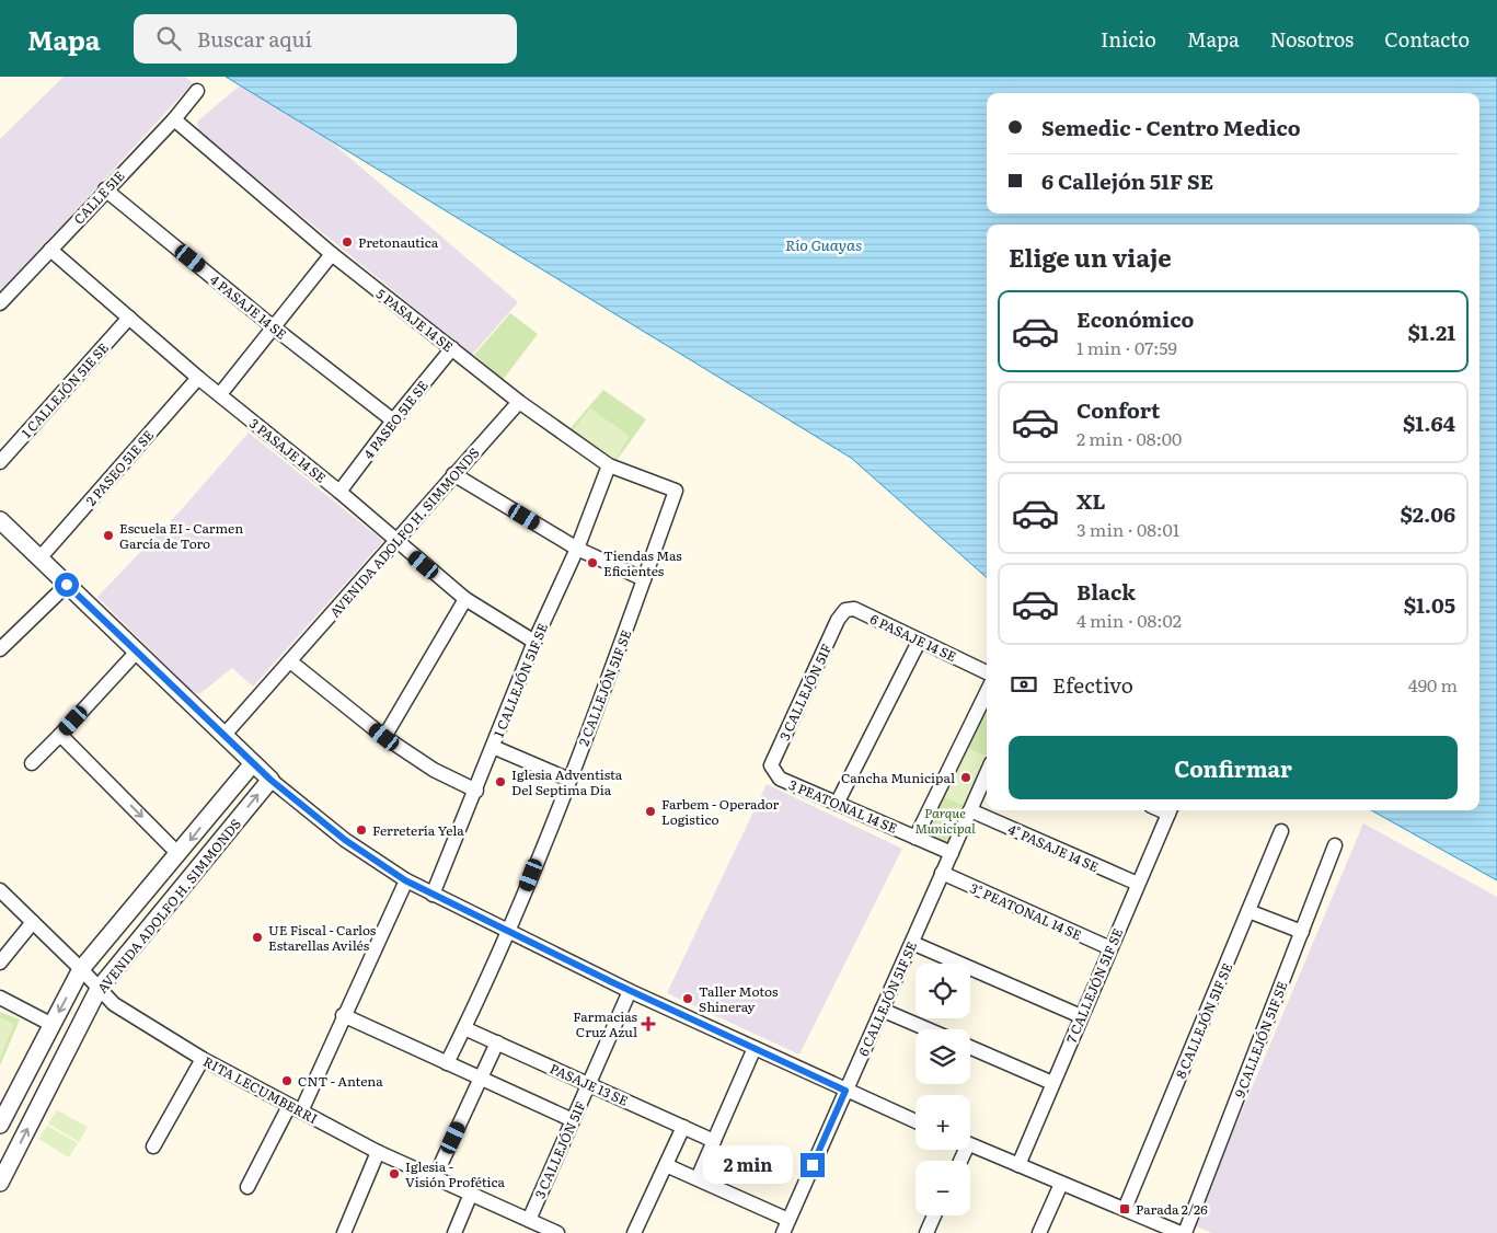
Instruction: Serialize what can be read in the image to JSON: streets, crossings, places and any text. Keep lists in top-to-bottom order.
{
  "streets": {
    "street": [
      "CALLE 51E",
      "4 PASAJE 14 SE",
      "5 PASAJE 14 SE",
      "1 CALLEJÓN 51E SE",
      "4 PASEO 51E SE",
      "3 PASAJE 14 SE",
      "2 PASEO 51E SE",
      "AVENIDA ADOLFO H. SIMMONDS",
      "6 PASAJE 14 SE",
      "1 CALLEJÓN 51F SE",
      "2 CALLEJÓN 51F SE",
      "3 CALLEJÓN 51F",
      "3 PEATONAL 14 SE",
      "4° PASAJE 14 SE",
      "3° PEATONAL 14 SE",
      "7 CALLEJÓN 51F SE",
      "6 CALLEJÓN 51F SE",
      "8 CALLEJÓN 51F SE",
      "9 CALLEJÓN 51F SE",
      "PASAJE 13 SE",
      "RITA LECUMBERRI"
    ]
  },
  "crossings": [
    ["CALLE 51E", "4 PASAJE 14 SE"],
    ["CALLE 51E", "5 PASAJE 14 SE"],
    ["CALLE 51E", "3 PASAJE 14 SE"],
    ["4 PASAJE 14 SE", "4 PASEO 51E SE"],
    ["5 PASAJE 14 SE", "4 PASEO 51E SE"],
    ["5 PASAJE 14 SE", "AVENIDA ADOLFO H. SIMMONDS"],
    ["5 PASAJE 14 SE", "1 CALLEJÓN 51F SE"],
    ["5 PASAJE 14 SE", "2 CALLEJÓN 51F SE"],
    ["1 CALLEJÓN 51E SE", "3 PASAJE 14 SE"],
    ["4 PASEO 51E SE", "3 PASAJE 14 SE"],
    ["3 PASAJE 14 SE", "2 PASEO 51E SE"],
    ["3 PASAJE 14 SE", "AVENIDA ADOLFO H. SIMMONDS"],
    ["3 PASAJE 14 SE", "1 CALLEJÓN 51F SE"],
    ["AVENIDA ADOLFO H. SIMMONDS", "RITA LECUMBERRI"],
    ["6 PASAJE 14 SE", "3 CALLEJÓN 51F"],
    ["2 CALLEJÓN 51F SE", "PASAJE 13 SE"],
    ["3 CALLEJÓN 51F", "3 PEATONAL 14 SE"],
    ["3 CALLEJÓN 51F", "PASAJE 13 SE"],
    ["3 CALLEJÓN 51F", "RITA LECUMBERRI"],
    ["3 PEATONAL 14 SE", "6 CALLEJÓN 51F SE"],
    ["4° PASAJE 14 SE", "7 CALLEJÓN 51F SE"],
    ["4° PASAJE 14 SE", "6 CALLEJÓN 51F SE"],
    ["3° PEATONAL 14 SE", "7 CALLEJÓN 51F SE"],
    ["3° PEATONAL 14 SE", "6 CALLEJÓN 51F SE"]
  ],
  "water": ["Río Guayas"],
  "parks": ["Parque Municipal"],
  "places": {
    "other": [
      "Pretonautica",
      "Escuela EI - Carmen García de Toro",
      "Tiendas Mas Eficientes",
      "Cancha Municipal",
      "Iglesia Adventista Del Septima Dia",
      "Farbem - Operador Logistico",
      "Ferretería Yela",
      "UE Fiscal - Carlos Estarellas Avilés",
      "Taller Motos Shineray",
      "CNT - Antena",
      "Iglesia - Visión Profética"
    ],
    "health": ["Farmacias Cruz Azul"],
    "transit": ["Parada 2/26"]
  },
  "page": {
    "header": "Mapa",
    "search": "Buscar aquí",
    "nav": [
      "Inicio",
      "Mapa",
      "Nosotros",
      "Contacto"
    ],
    "banner": ["Semedic - Centro Medico", "6 Callejón 51F SE"],
    "heading": "Elige un viaje",
    "list": [
      {
        "name": "Económico",
        "note": "1 min · 07:59",
        "value": "$1.21"
      },
      {
        "name": "Confort",
        "note": "2 min · 08:00",
        "value": "$1.64"
      },
      {
        "name": "XL",
        "note": "3 min · 08:01",
        "value": "$2.06"
      },
      {
        "name": "Black",
        "note": "4 min · 08:02",
        "value": "$1.05"
      }
    ],
    "pay": ["Efectivo", "490 m"],
    "buttons": "Confirmar",
    "map_buttons": ["+", "−"],
    "bubble": "2 min"
  }
}
